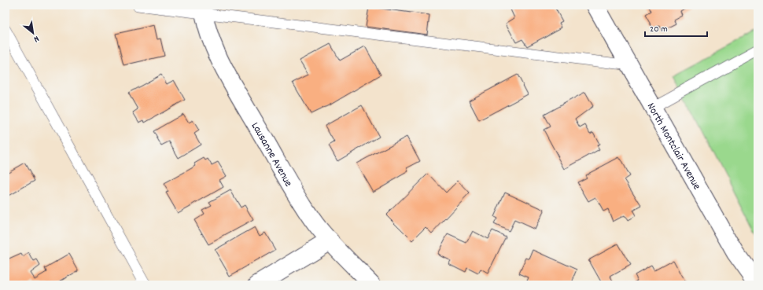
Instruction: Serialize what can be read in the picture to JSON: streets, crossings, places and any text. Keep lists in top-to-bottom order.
{
  "streets": {
    "street": ["North Montclair Avenue", "Lausanne Avenue"]
  },
  "scale_bar": "20 m",
  "north": "bottom right"
}
